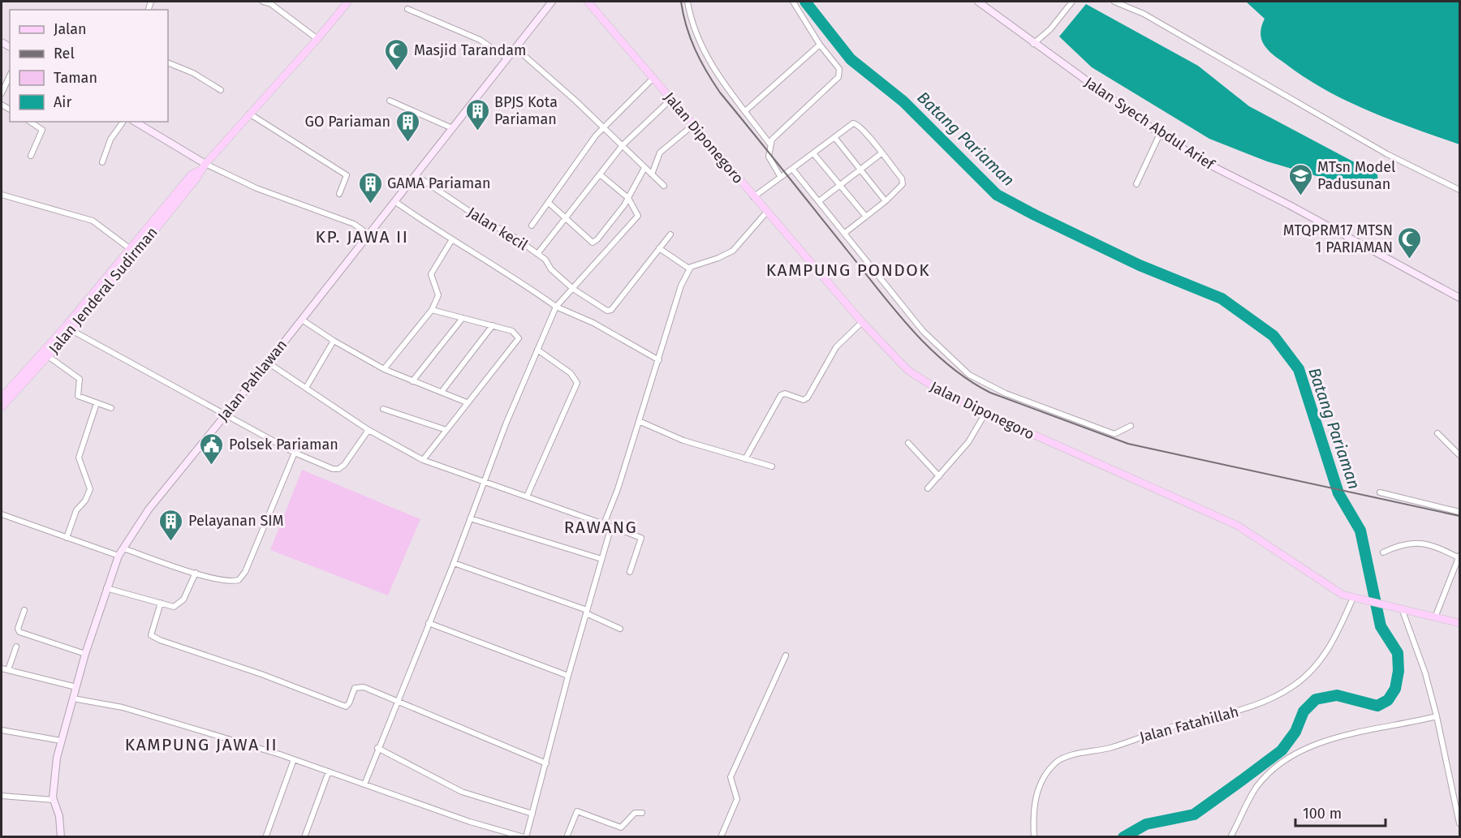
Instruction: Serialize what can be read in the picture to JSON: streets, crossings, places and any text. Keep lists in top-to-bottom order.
{
  "streets": {
    "main road": ["Jalan Diponegoro", "Jalan Jenderal Sudirman"],
    "street": [
      "Jalan Syech Abdul Arief",
      "Jalan kecil",
      "Jalan Pahlawan",
      "Jalan Fatahillah"
    ]
  },
  "crossings": [
    ["Jalan Diponegoro", "Jalan Fatahillah"],
    ["Jalan kecil", "Jalan Pahlawan"]
  ],
  "districts": [
    "KP. JAWA II",
    "KAMPUNG PONDOK",
    "RAWANG",
    "KAMPUNG JAWA II"
  ],
  "water": ["Batang Pariaman"],
  "places": {
    "mosque": ["Masjid Tarandam", "MTQPRM17 MTSN 1 PARIAMAN"],
    "building": [
      "BPJS Kota Pariaman",
      "GO Pariaman",
      "GAMA Pariaman",
      "Pelayanan SIM"
    ],
    "school or university": ["MTsn Model Padusunan"],
    "public building": ["Polsek Pariaman"]
  },
  "legend": [
    "Jalan",
    "Rel",
    "Taman",
    "Air"
  ],
  "scale_bar": "100 m"
}
